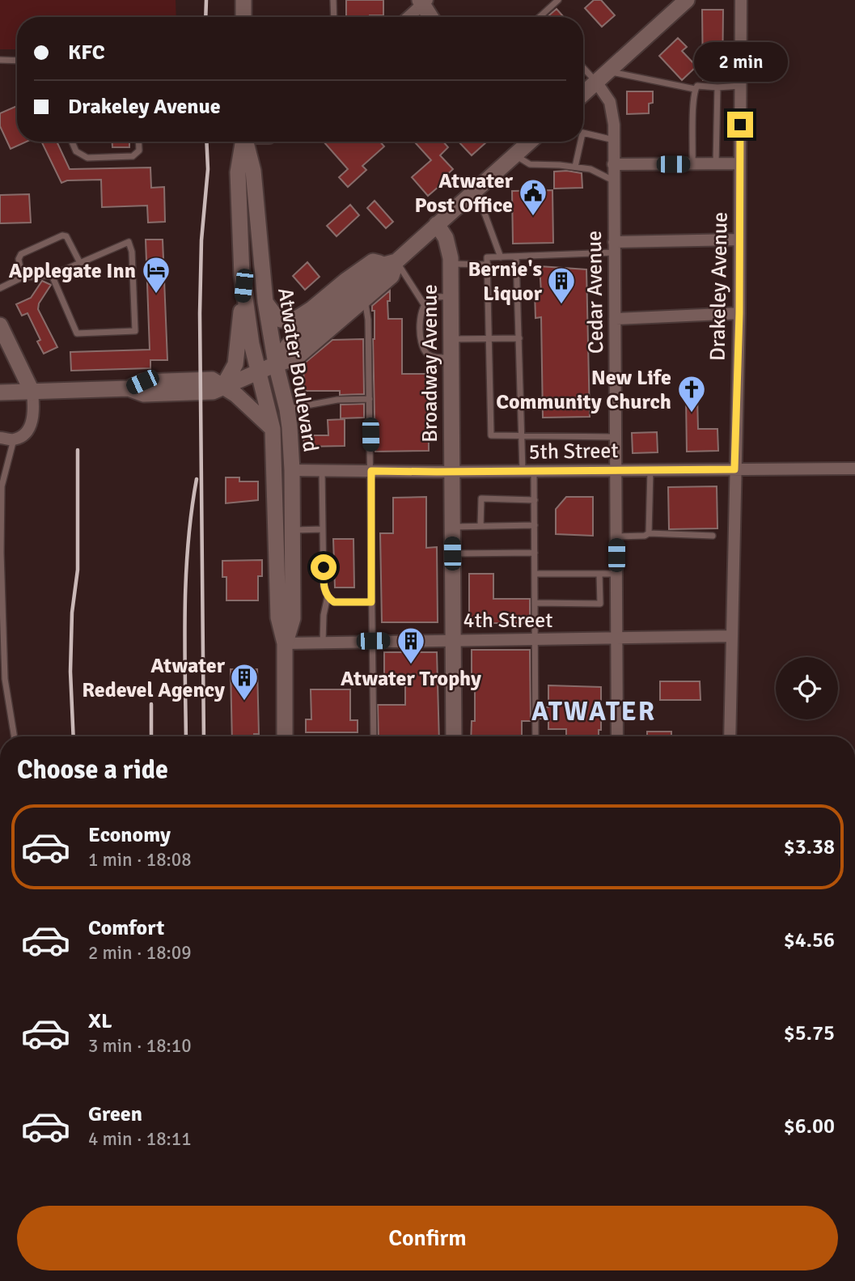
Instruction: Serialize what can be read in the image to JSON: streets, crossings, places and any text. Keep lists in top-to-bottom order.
{
  "streets": {
    "main road": ["Broadway Avenue", "Atwater Boulevard"],
    "street": [
      "Drakeley Avenue",
      "Cedar Avenue",
      "5th Street",
      "4th Street"
    ]
  },
  "crossings": [
    ["Drakeley Avenue", "5th Street"],
    ["Drakeley Avenue", "4th Street"],
    ["Cedar Avenue", "5th Street"],
    ["Cedar Avenue", "4th Street"],
    ["Broadway Avenue", "5th Street"],
    ["Broadway Avenue", "4th Street"],
    ["Atwater Boulevard", "5th Street"],
    ["Atwater Boulevard", "4th Street"]
  ],
  "districts": ["ATWATER"],
  "places": {
    "public building": ["Atwater Post Office"],
    "hotel": ["Applegate Inn"],
    "building": ["Bernie's Liquor", "Atwater Trophy", "Atwater Redevel Agency"],
    "church": ["New Life Community Church"]
  },
  "page": {
    "banner": ["KFC", "Drakeley Avenue"],
    "bubble": "2 min",
    "heading": "Choose a ride",
    "list": [
      {
        "name": "Economy",
        "note": "1 min · 18:08",
        "value": "$3.38"
      },
      {
        "name": "Comfort",
        "note": "2 min · 18:09",
        "value": "$4.56"
      },
      {
        "name": "XL",
        "note": "3 min · 18:10",
        "value": "$5.75"
      },
      {
        "name": "Green",
        "note": "4 min · 18:11",
        "value": "$6.00"
      }
    ],
    "buttons": "Confirm"
  }
}
